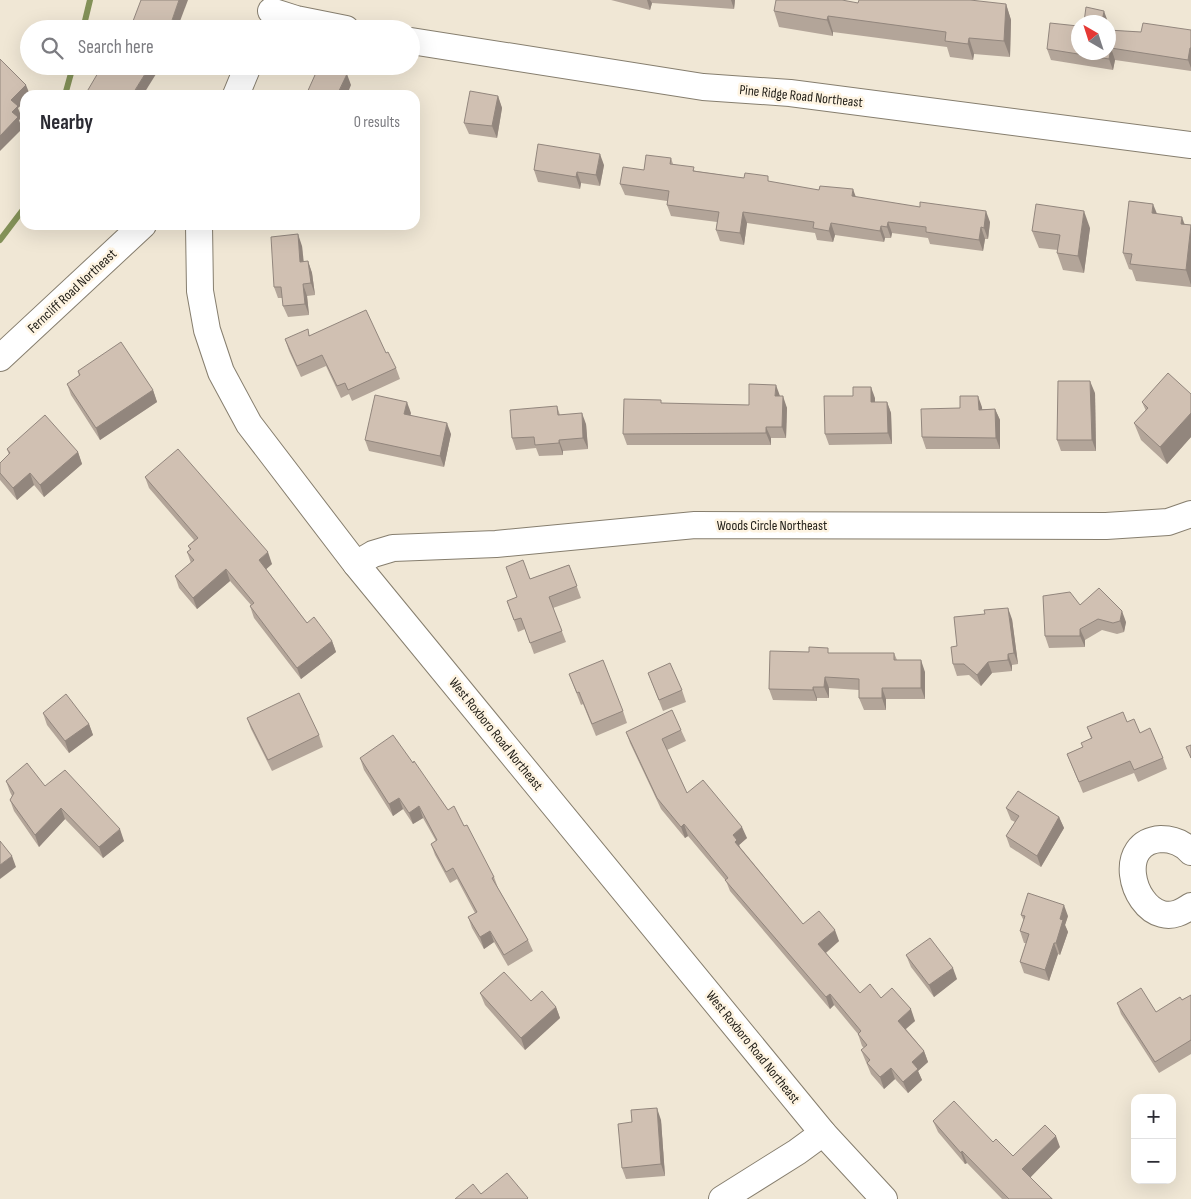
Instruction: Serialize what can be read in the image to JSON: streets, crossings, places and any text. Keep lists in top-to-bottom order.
{
  "streets": {
    "street": [
      "Pine Ridge Road Northeast",
      "Ferncliff Road Northeast",
      "Woods Circle Northeast",
      "West Roxboro Road Northeast"
    ]
  },
  "crossings": [
    ["Woods Circle Northeast", "West Roxboro Road Northeast"]
  ],
  "north": "top left",
  "page": {
    "search": "Search here",
    "heading": ["Nearby", "0 results"],
    "map_buttons": ["+", "−"]
  }
}
